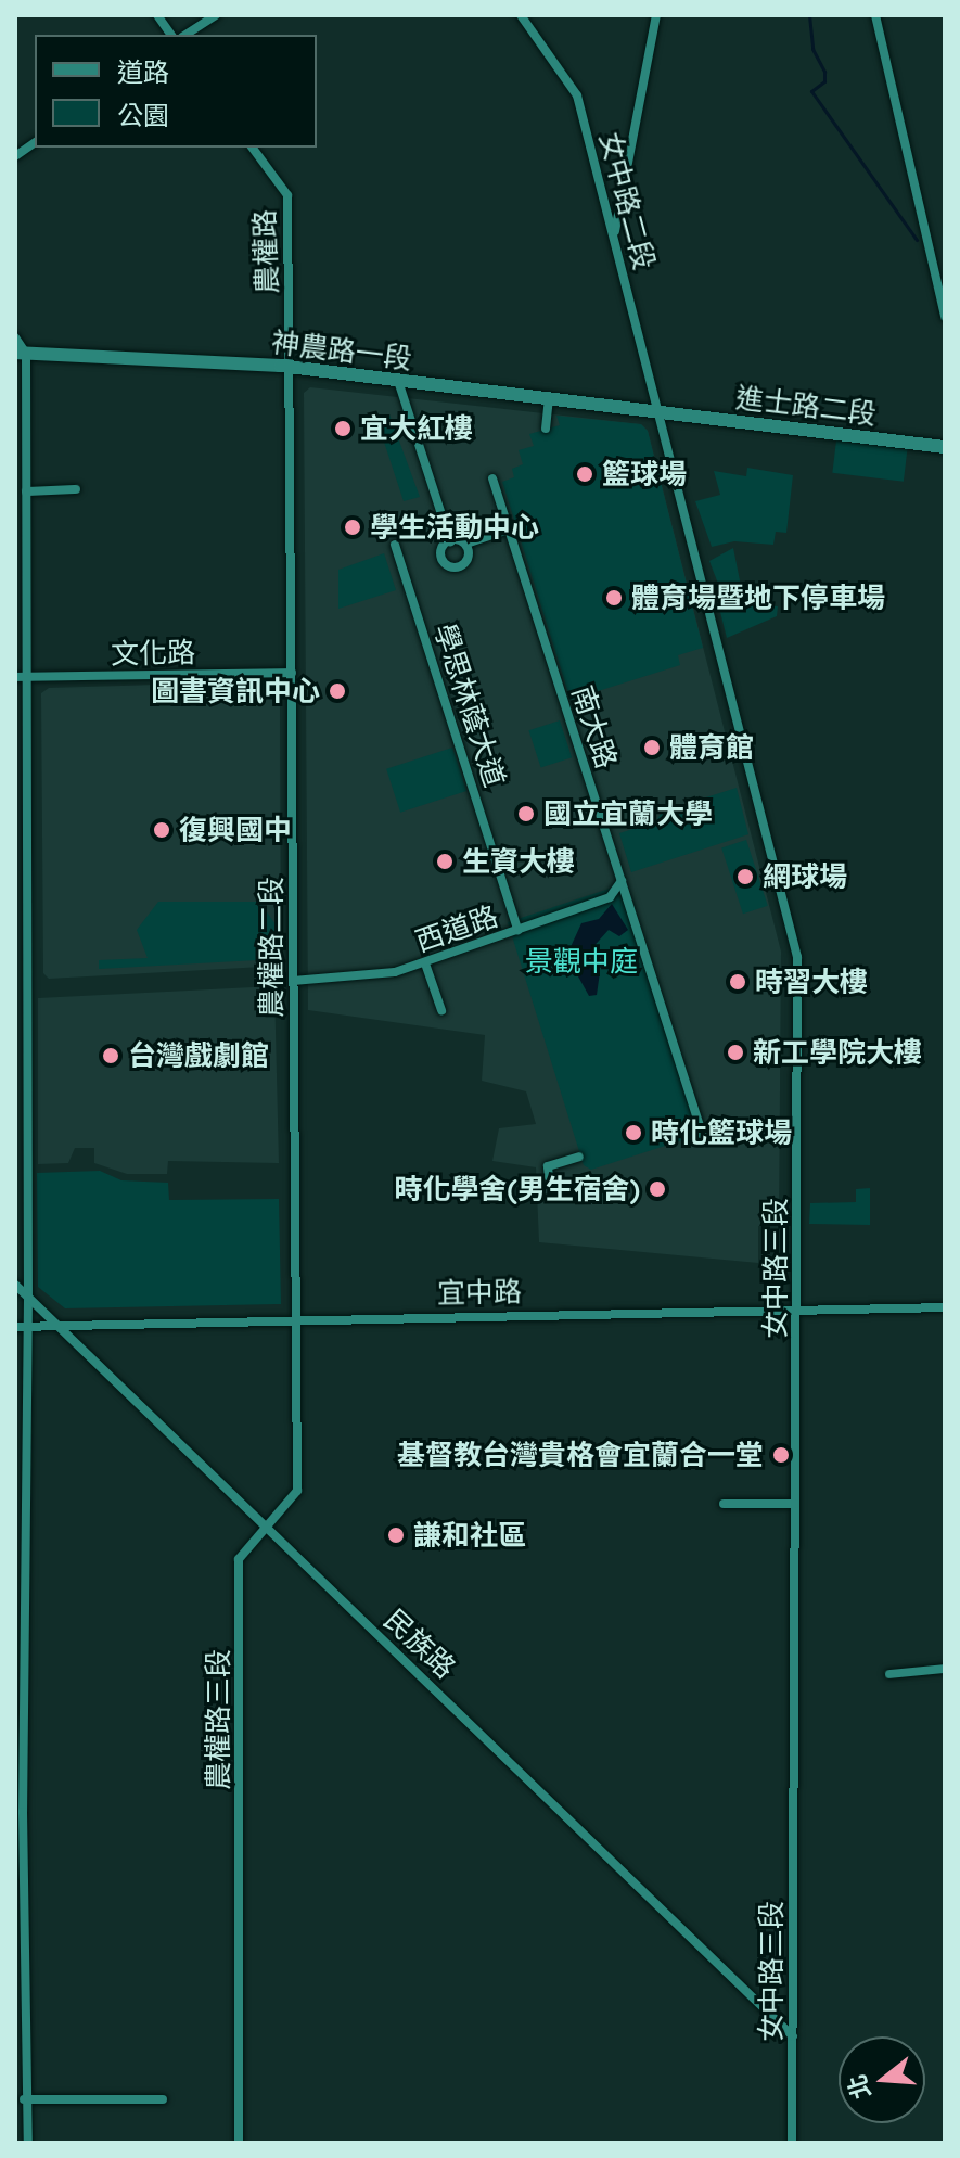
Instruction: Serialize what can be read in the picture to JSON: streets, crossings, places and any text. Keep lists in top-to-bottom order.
{
  "streets": {
    "street": [
      "女中路二段",
      "農權路",
      "神農路一段",
      "進士路二段",
      "文化路",
      "學思林蔭大道",
      "南大路",
      "西道路",
      "農權路二段",
      "女中路三段",
      "宜中路",
      "民族路",
      "農權路三段"
    ]
  },
  "crossings": [
    ["女中路二段", "神農路一段"],
    ["女中路二段", "進士路二段"],
    ["女中路二段", "女中路三段"],
    ["農權路", "神農路一段"],
    ["農權路", "農權路二段"],
    ["神農路一段", "進士路二段"],
    ["神農路一段", "農權路二段"],
    ["神農路一段", "女中路三段"],
    ["進士路二段", "女中路三段"],
    ["文化路", "農權路二段"],
    ["學思林蔭大道", "西道路"],
    ["南大路", "西道路"],
    ["西道路", "農權路二段"],
    ["農權路二段", "宜中路"],
    ["農權路二段", "農權路三段"],
    ["女中路三段", "宜中路"],
    ["女中路三段", "民族路"],
    ["宜中路", "民族路"],
    ["宜中路", "農權路三段"],
    ["民族路", "農權路三段"]
  ],
  "parks": ["景觀中庭"],
  "places": [
    "宜大紅樓",
    "籃球場",
    "學生活動中心",
    "體育場暨地下停車場",
    "圖書資訊中心",
    "體育館",
    "國立宜蘭大學",
    "復興國中",
    "生資大樓",
    "網球場",
    "時習大樓",
    "新工學院大樓",
    "台灣戲劇館",
    "時化籃球場",
    "時化學舍(男生宿舍)",
    "基督教台灣貴格會宜蘭合一堂",
    "謙和社區"
  ],
  "legend": ["道路", "公園"],
  "north": "left"
}
